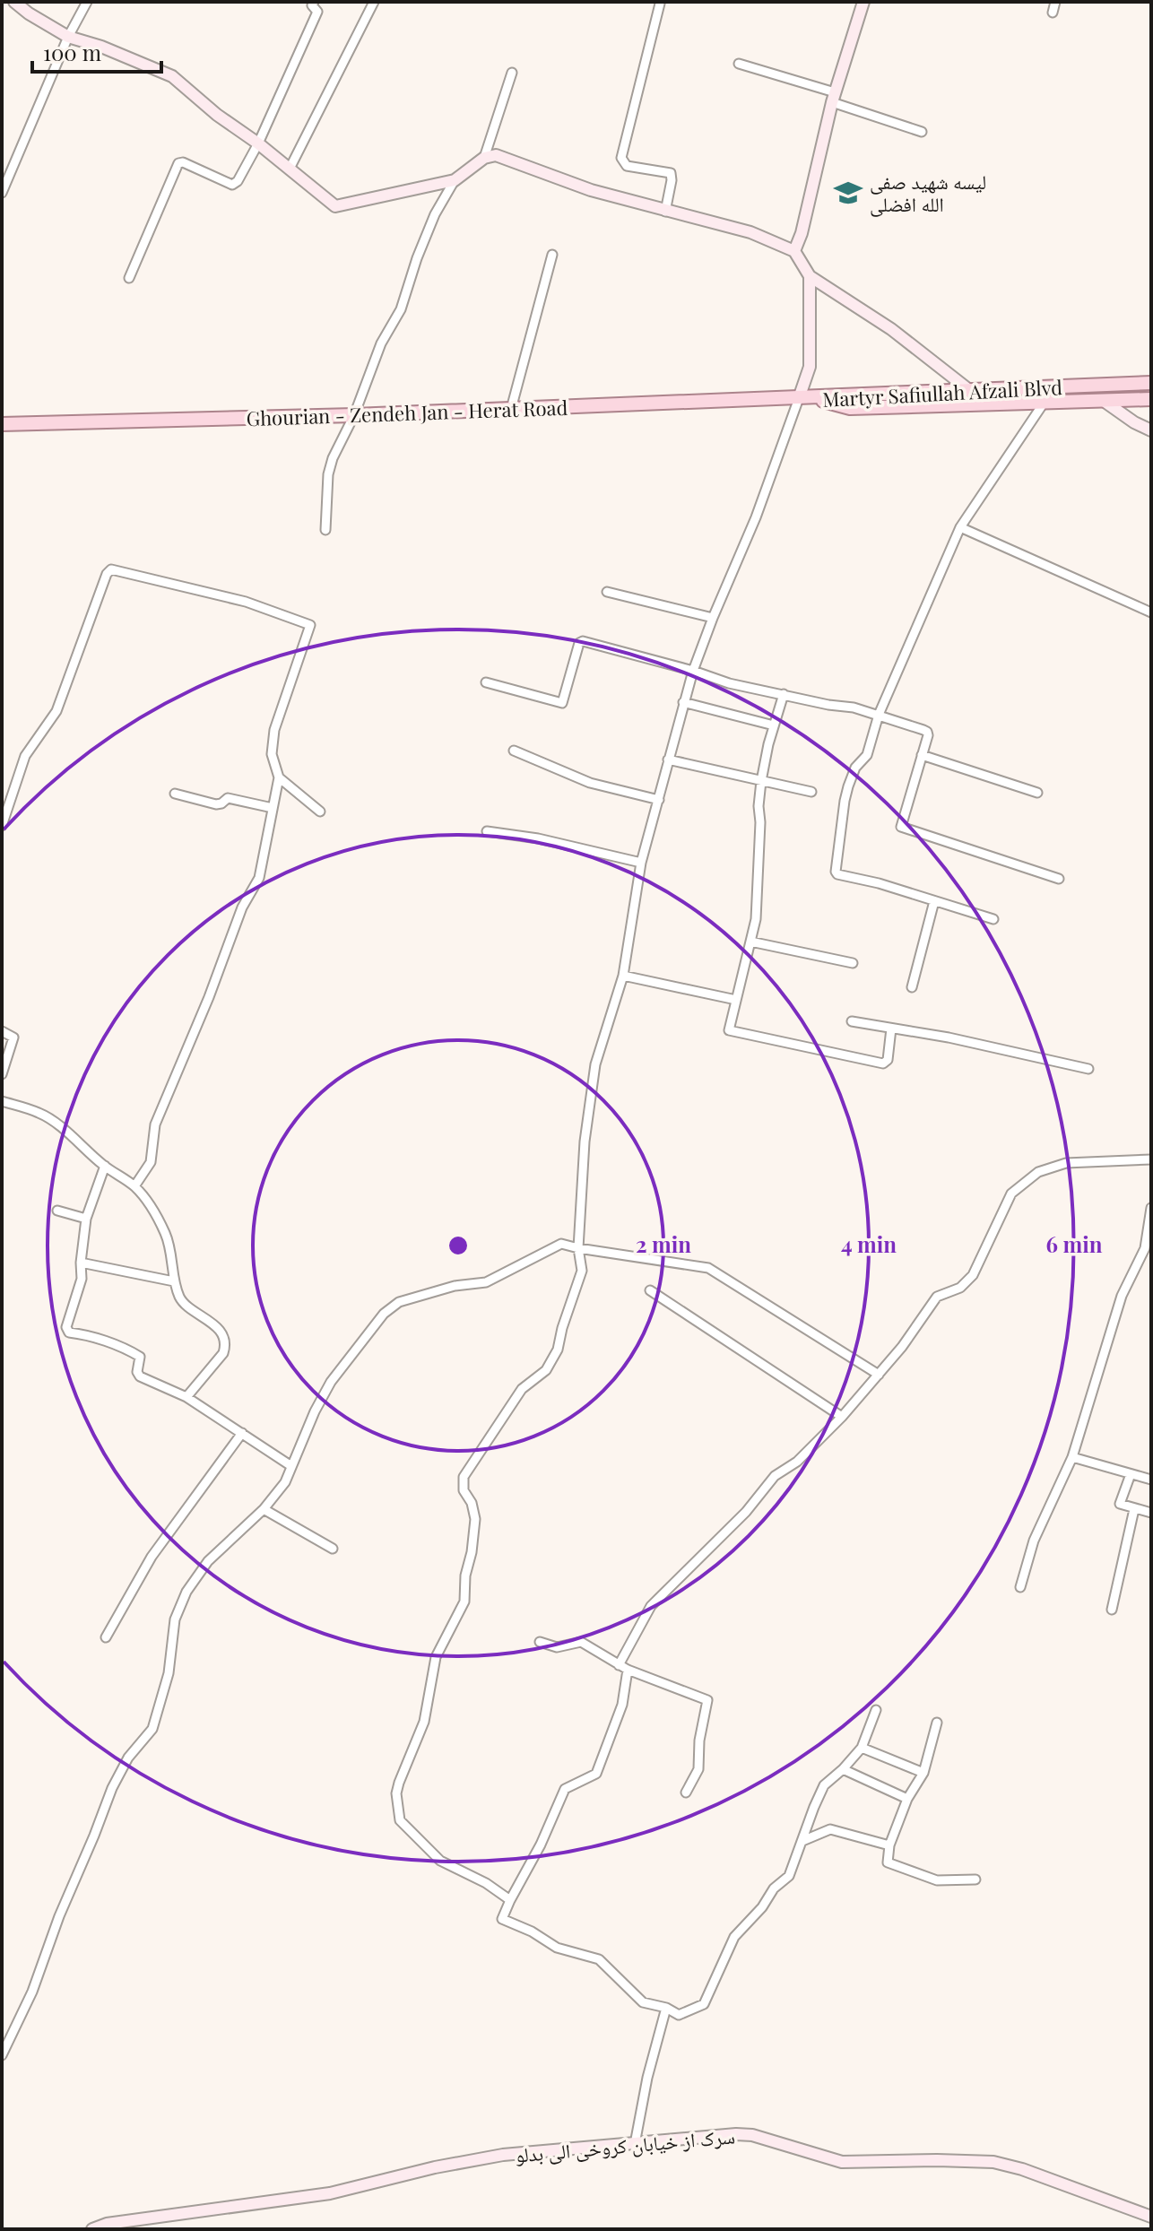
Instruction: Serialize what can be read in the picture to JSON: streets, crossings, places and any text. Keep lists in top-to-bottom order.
{
  "streets": {
    "main road": ["Martyr Safiullah Afzali Blvd", "Ghourian - Zendeh Jan - Herat Road", "سرک از خیابان کروخی الی بدلو"]
  },
  "crossings": [
    ["Martyr Safiullah Afzali Blvd", "Ghourian - Zendeh Jan - Herat Road"]
  ],
  "places": {
    "school or university": ["لیسه شهید صفی الله افضلی"]
  },
  "scale_bar": "100 m",
  "rings": ["2 min", "4 min", "6 min"]
}
